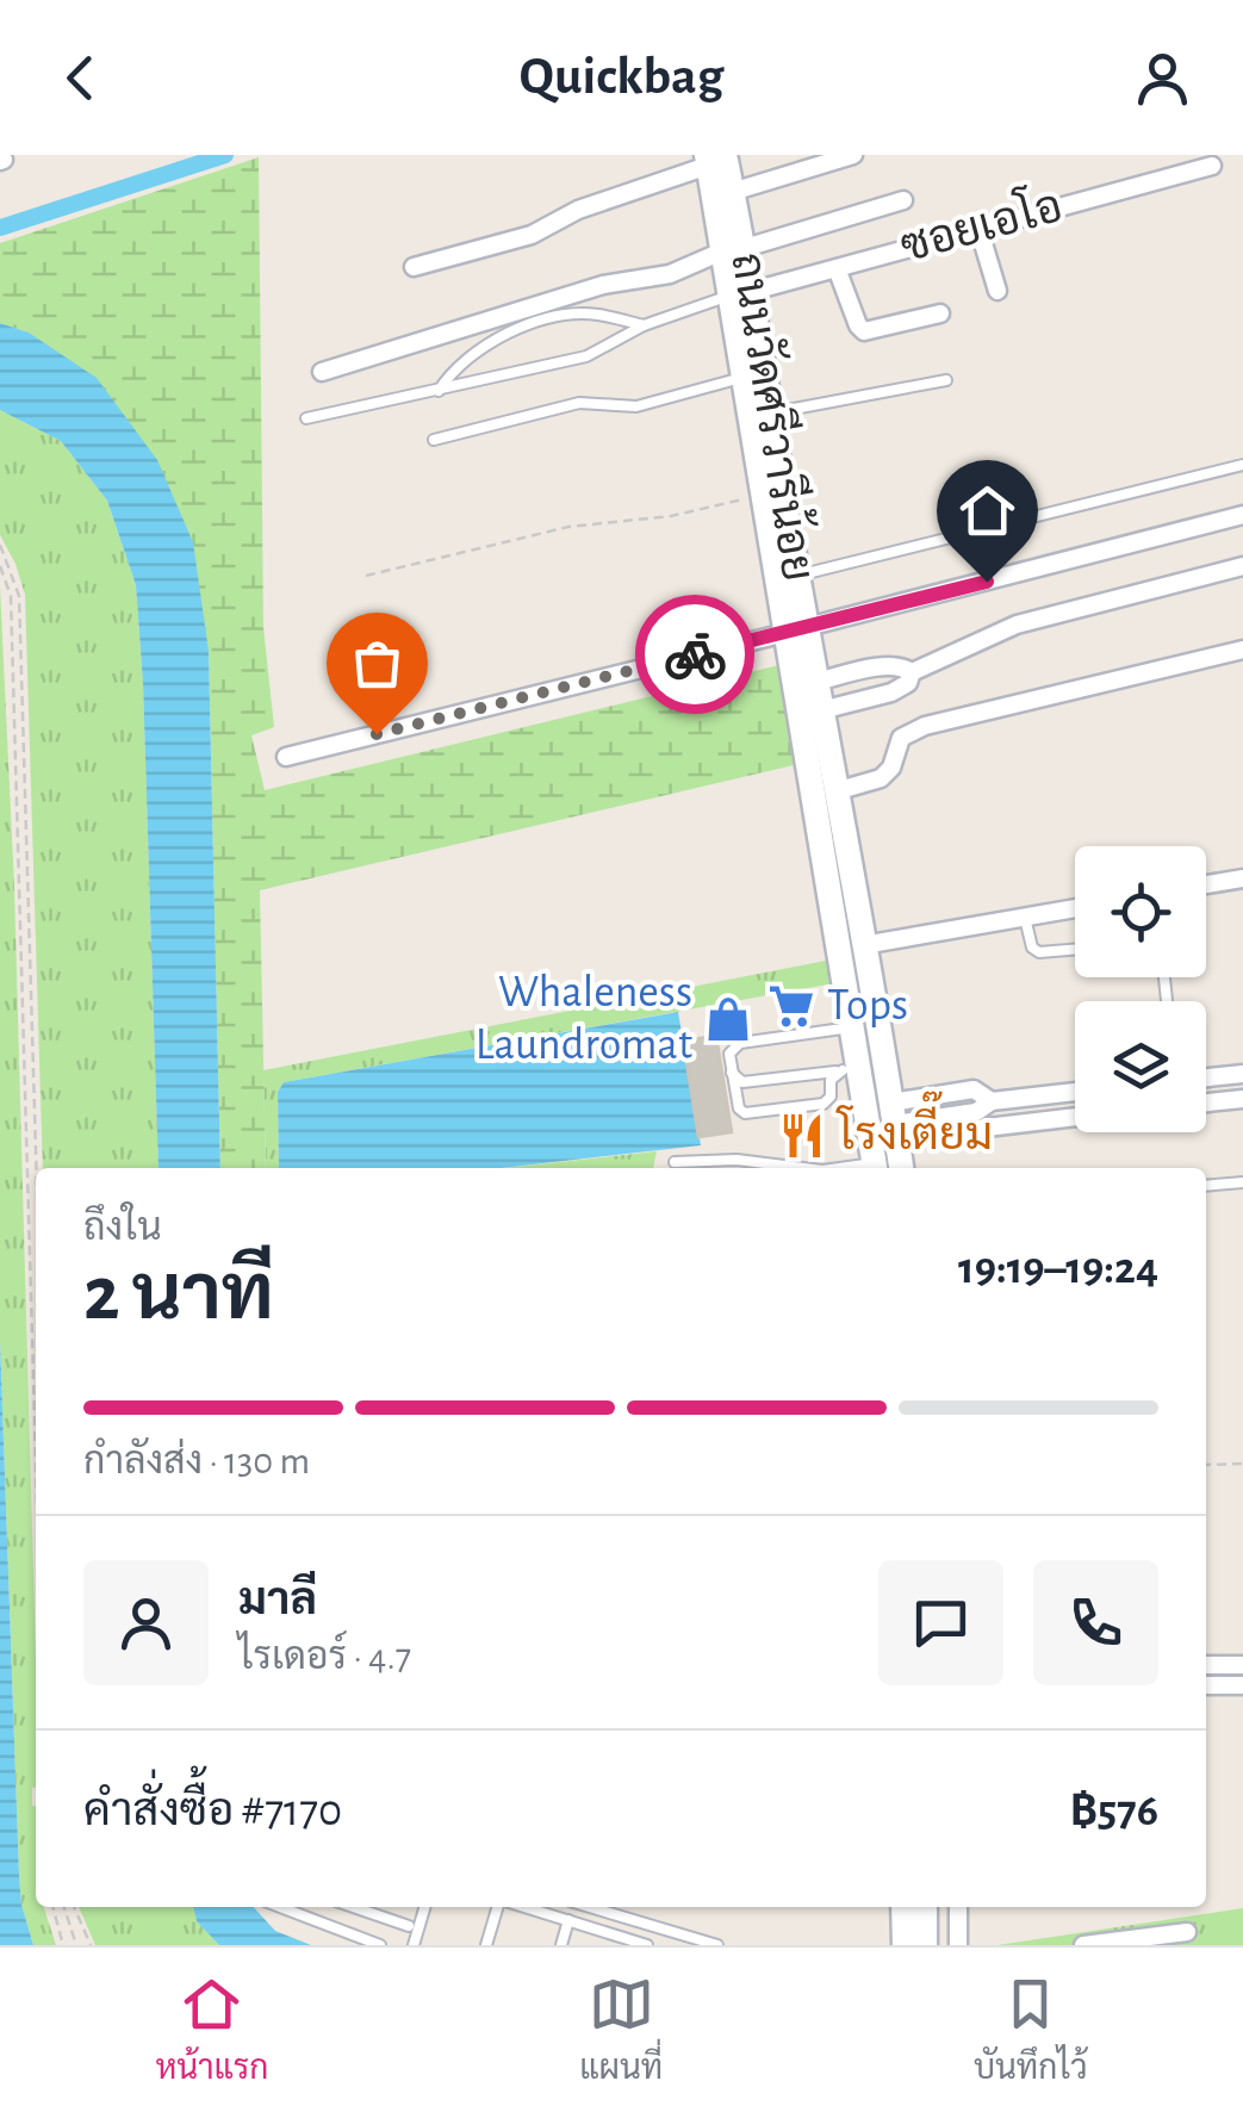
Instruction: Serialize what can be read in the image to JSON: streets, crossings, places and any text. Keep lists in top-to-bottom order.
{
  "streets": {
    "main road": ["ถนนวัดศรีวารีน้อย"],
    "street": ["ซอยเอโอ"]
  },
  "crossings": [
    ["ซอยเอโอ", "ถนนวัดศรีวารีน้อย"]
  ],
  "places": {
    "supermarket": ["Tops"],
    "shop": ["Whaleness Laundromat"],
    "restaurant": ["โรงเตี๊ยม"]
  },
  "page": {
    "header": "Quickbag",
    "heading": ["2 นาที", "ถึงใน", "19:19–19:24"],
    "panel": [
      "มาลี",
      "ไรเดอร์ · 4.7",
      "คำสั่งซื้อ #7170",
      "฿576"
    ],
    "bar": "กำลังส่ง · 130 m",
    "tabs": ["หน้าแรก", "แผนที่", "บันทึกไว้"]
  }
}
